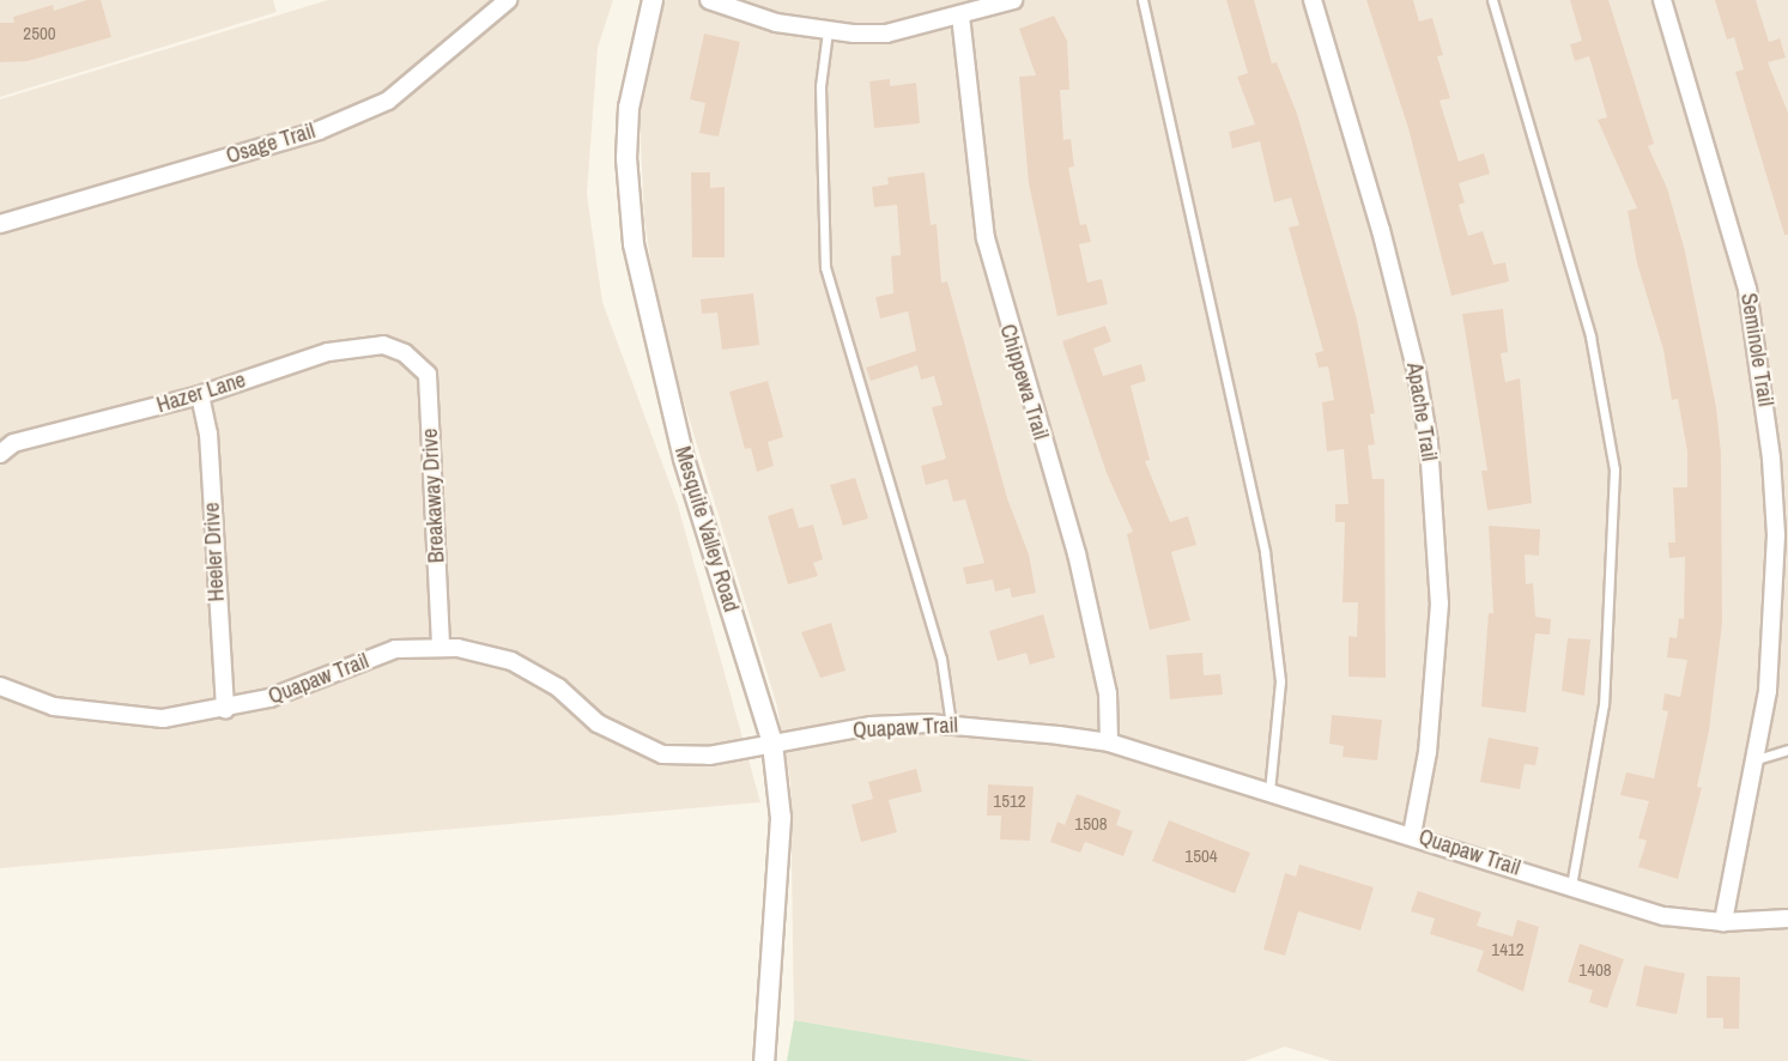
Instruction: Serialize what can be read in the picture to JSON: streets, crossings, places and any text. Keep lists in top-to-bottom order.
{
  "streets": {
    "street": [
      "Osage Trail",
      "Seminole Trail",
      "Chippewa Trail",
      "Hazer Lane",
      "Apache Trail",
      "Breakaway Drive",
      "Mesquite Valley Road",
      "Heeler Drive",
      "Quapaw Trail"
    ]
  },
  "crossings": [
    ["Seminole Trail", "Quapaw Trail"],
    ["Chippewa Trail", "Quapaw Trail"],
    ["Hazer Lane", "Breakaway Drive"],
    ["Hazer Lane", "Heeler Drive"],
    ["Apache Trail", "Quapaw Trail"],
    ["Breakaway Drive", "Quapaw Trail"],
    ["Mesquite Valley Road", "Quapaw Trail"],
    ["Heeler Drive", "Quapaw Trail"]
  ],
  "house_numbers": [
    "2500",
    "1512",
    "1508",
    "1504",
    "1412",
    "1408"
  ]
}
